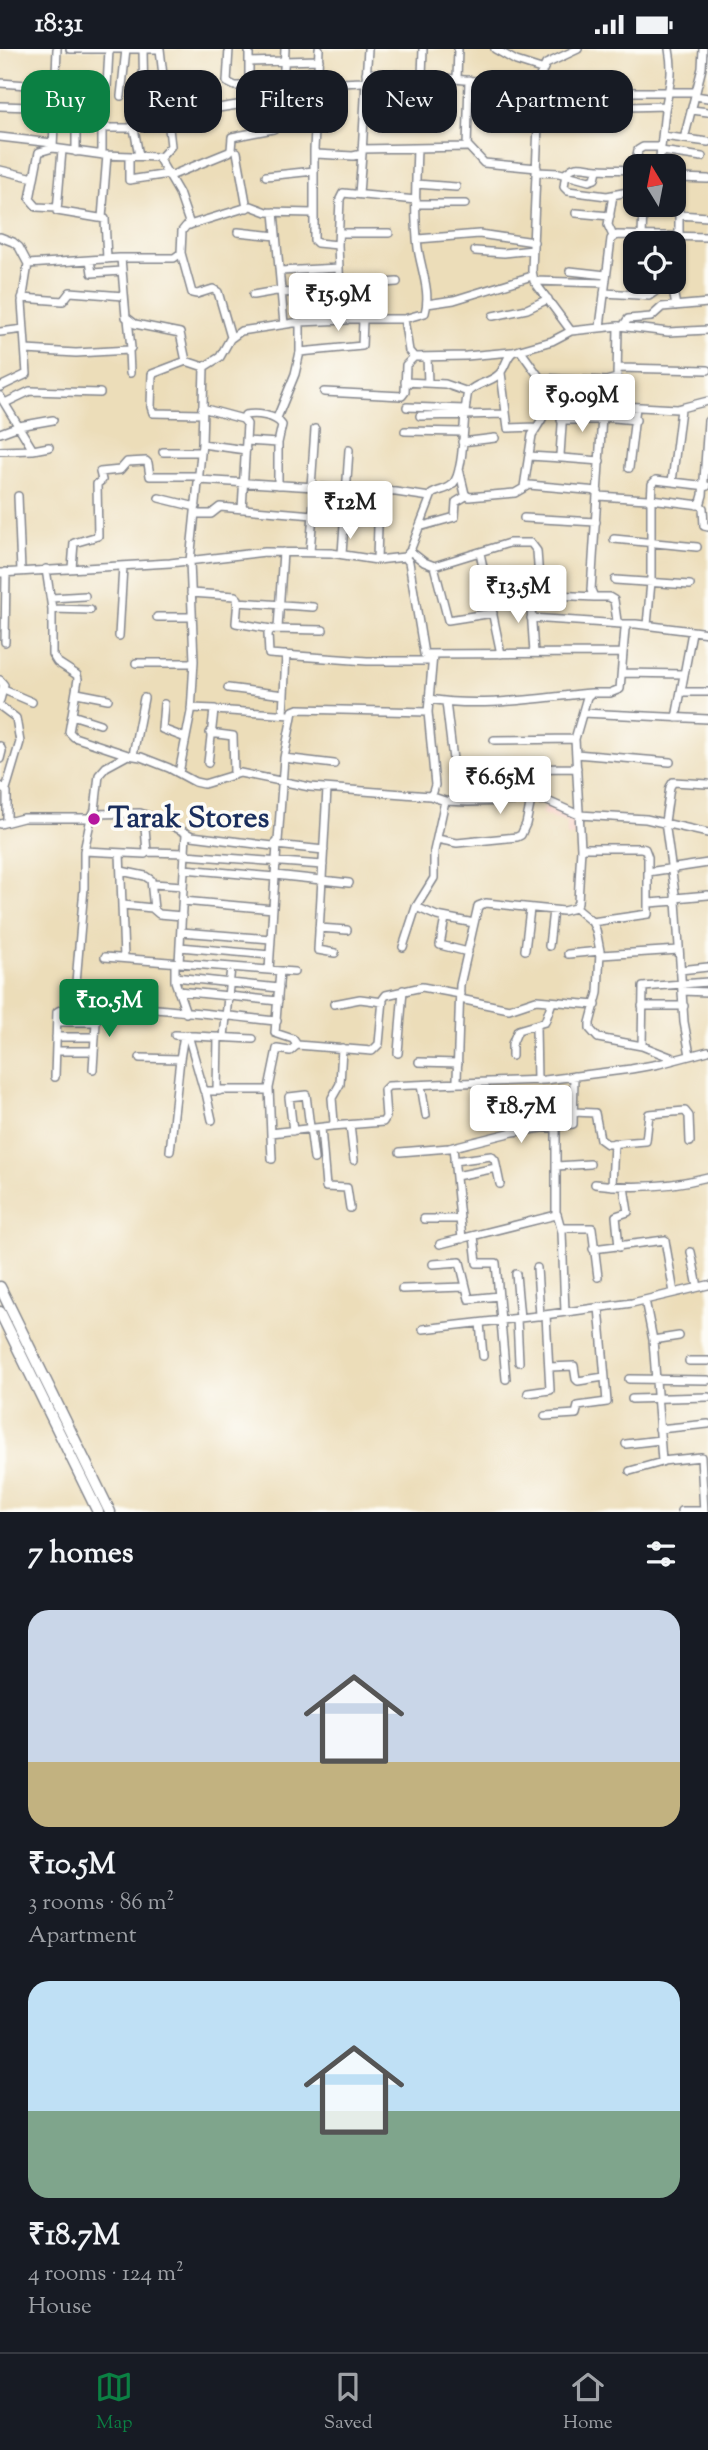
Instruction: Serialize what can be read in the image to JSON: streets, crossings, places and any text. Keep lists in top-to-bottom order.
{
  "places": ["Tarak Stores"],
  "north": "top",
  "page": {
    "status": "18:31",
    "chip": [
      "Buy",
      "Rent",
      "Filters",
      "New",
      "Apartment"
    ],
    "price": [
      "₹15.9M",
      "₹9.09M",
      "₹12M",
      "₹13.5M",
      "₹6.65M",
      "₹10.5M",
      "₹18.7M"
    ],
    "heading": "7 homes",
    "list": [
      {
        "name": "₹10.5M",
        "note": "3 rooms · 86 m² · Apartment"
      },
      {
        "name": "₹18.7M",
        "note": "4 rooms · 124 m² · House"
      }
    ],
    "tabs": ["Map", "Saved", "Home"]
  }
}
